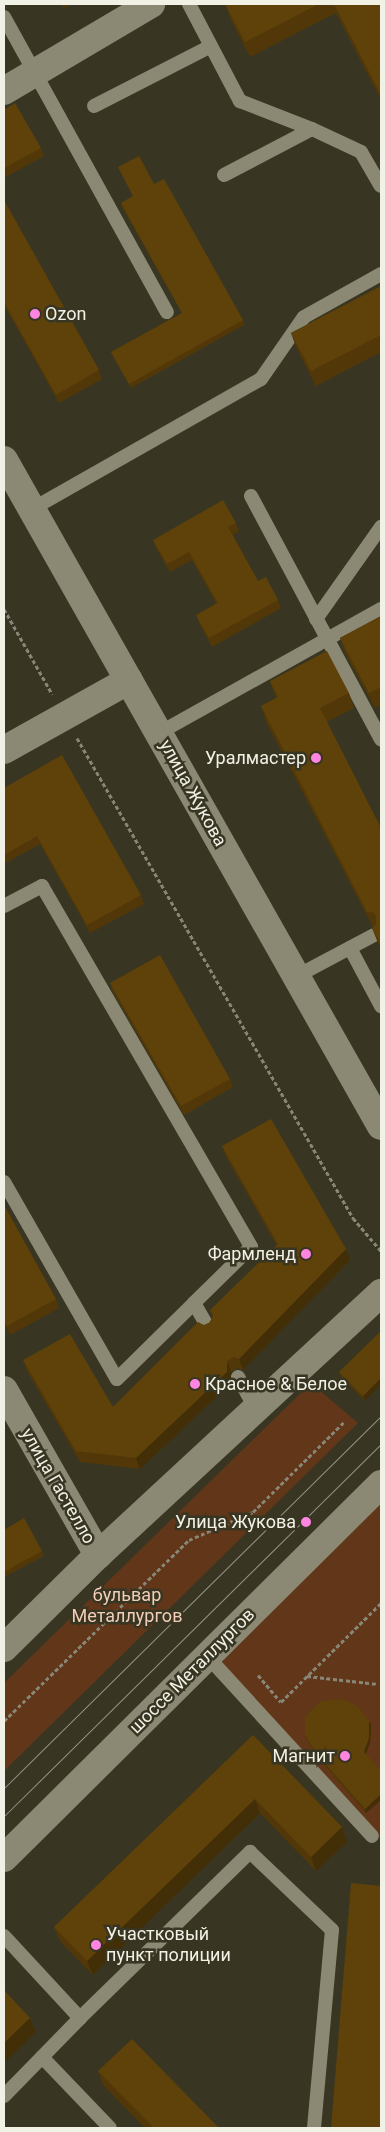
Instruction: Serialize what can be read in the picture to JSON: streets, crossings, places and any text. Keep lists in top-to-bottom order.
{
  "streets": {
    "main road": ["улица Жукова", "улица Гастелло", "шоссе Металлургов"]
  },
  "parks": ["бульвар Металлургов"],
  "places": [
    "Ozon",
    "Уралмастер",
    "Фармленд",
    "Красное & Белое",
    "Улица Жукова",
    "Магнит",
    "Участковый пункт полиции"
  ]
}
